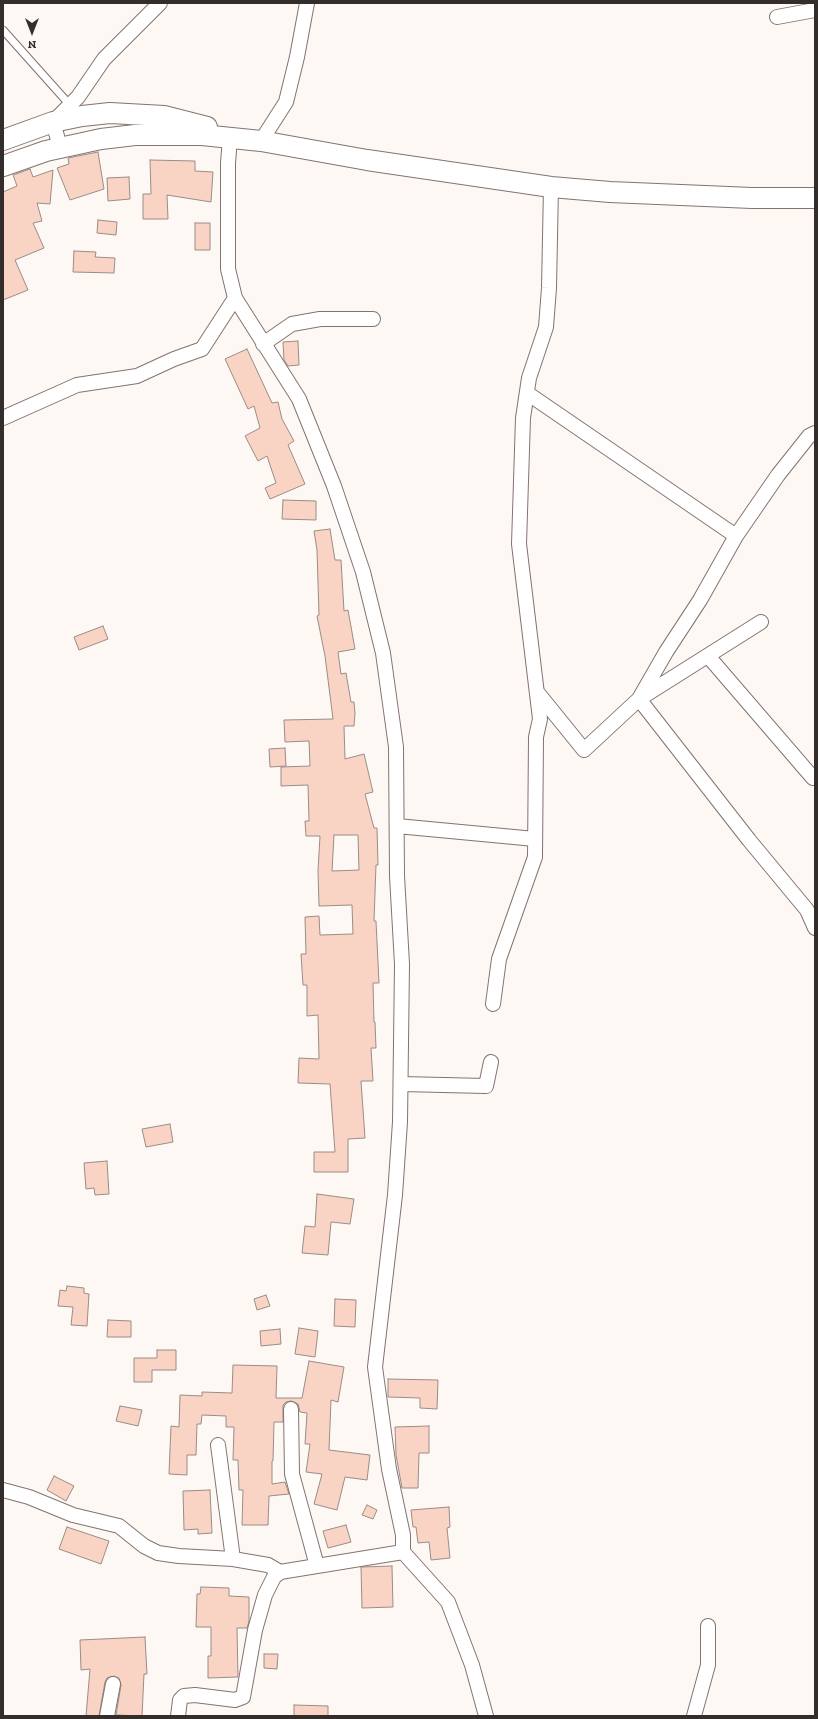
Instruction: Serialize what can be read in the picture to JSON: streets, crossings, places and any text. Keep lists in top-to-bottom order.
{
  "north": "bottom"
}
